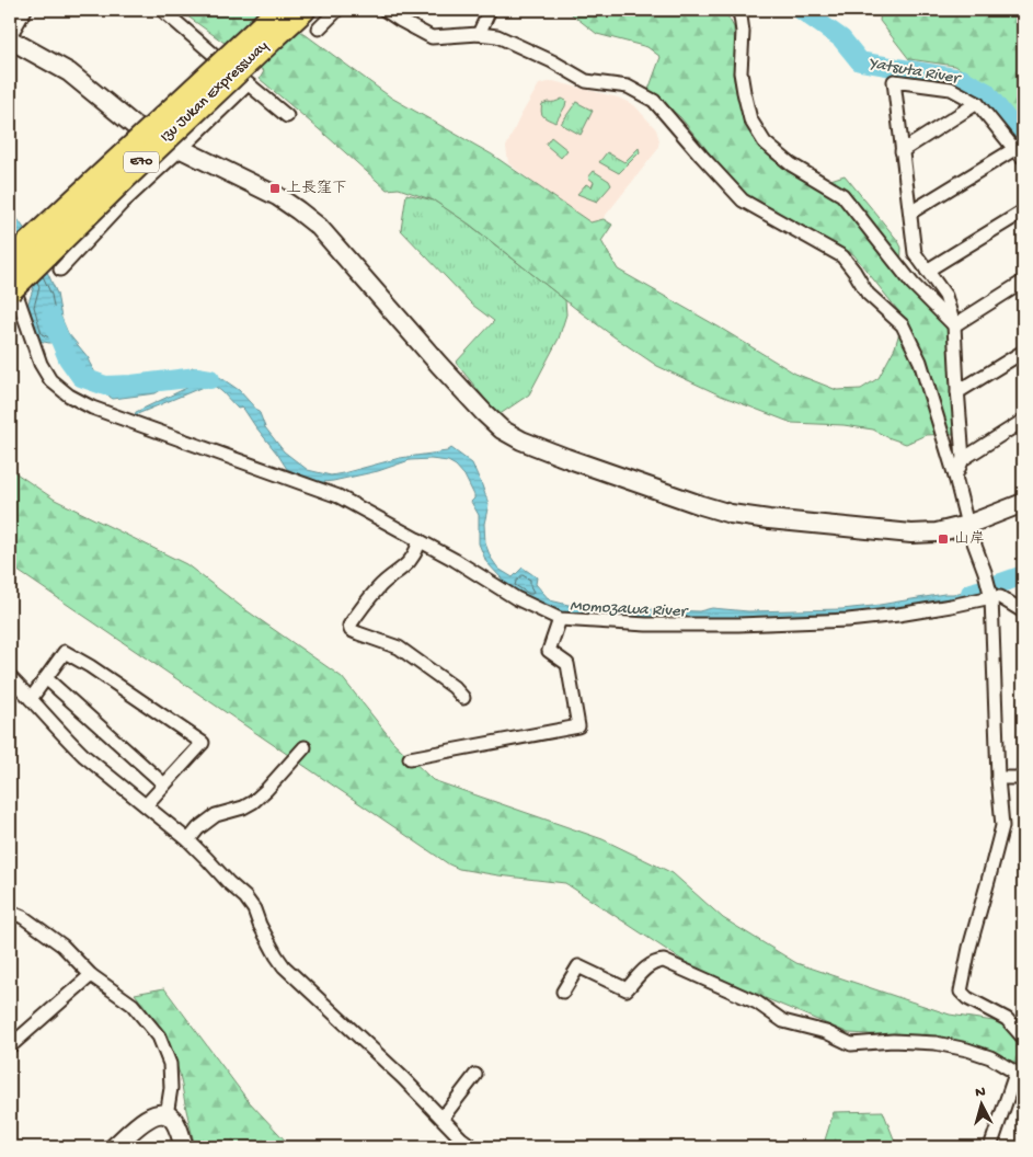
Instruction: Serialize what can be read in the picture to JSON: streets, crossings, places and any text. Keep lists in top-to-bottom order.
{
  "streets": {
    "highway": ["Izu Jukan Expressway", "E70"]
  },
  "water": ["Yatsuta River", "Momozawa River"],
  "places": {
    "transit": ["上長窪下", "山岸"]
  },
  "north": "top"
}
